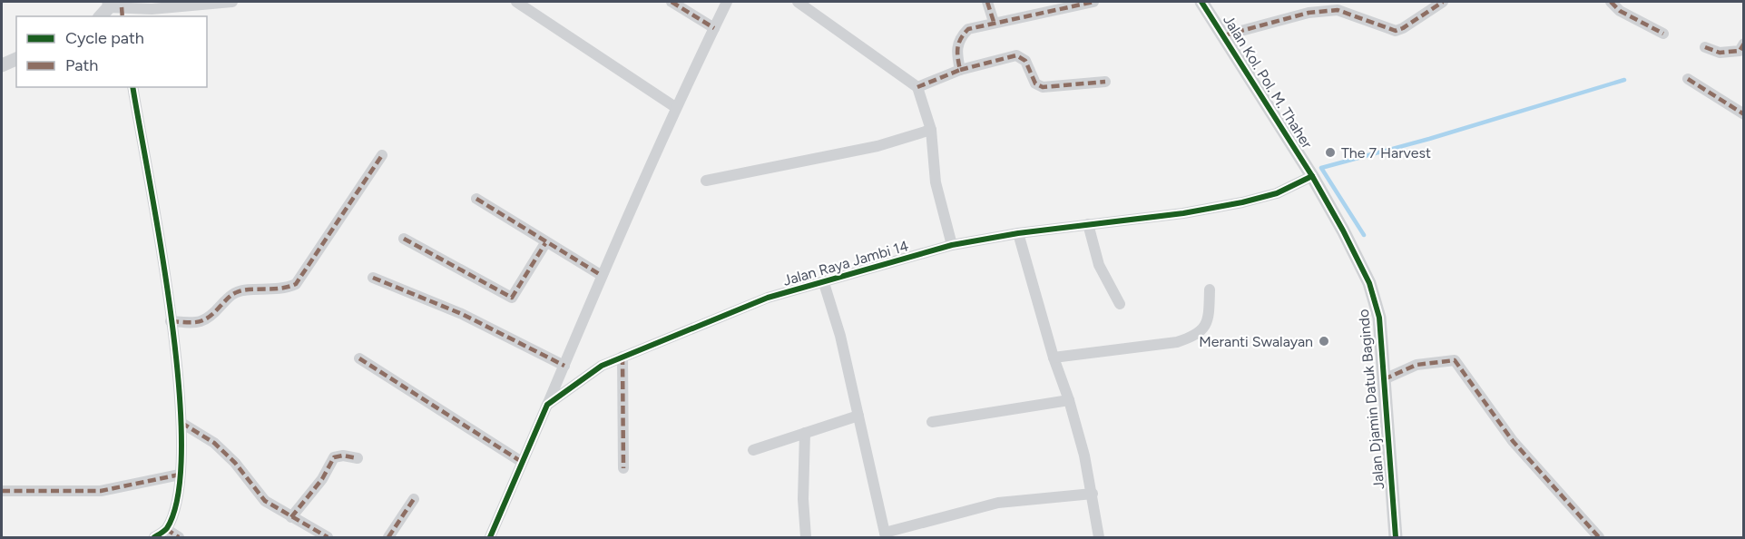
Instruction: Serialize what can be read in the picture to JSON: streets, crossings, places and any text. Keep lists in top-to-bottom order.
{
  "streets": {
    "street": ["Jalan Kol. Pol. M. Thaher", "Jalan Raya Jambi 14", "Jalan Djamin Datuk Bagindo"]
  },
  "crossings": [
    ["Jalan Kol. Pol. M. Thaher", "Jalan Raya Jambi 14"],
    ["Jalan Kol. Pol. M. Thaher", "Jalan Djamin Datuk Bagindo"],
    ["Jalan Raya Jambi 14", "Jalan Djamin Datuk Bagindo"]
  ],
  "places": ["The 7 Harvest", "Meranti Swalayan"],
  "legend": ["Cycle path", "Path"]
}
